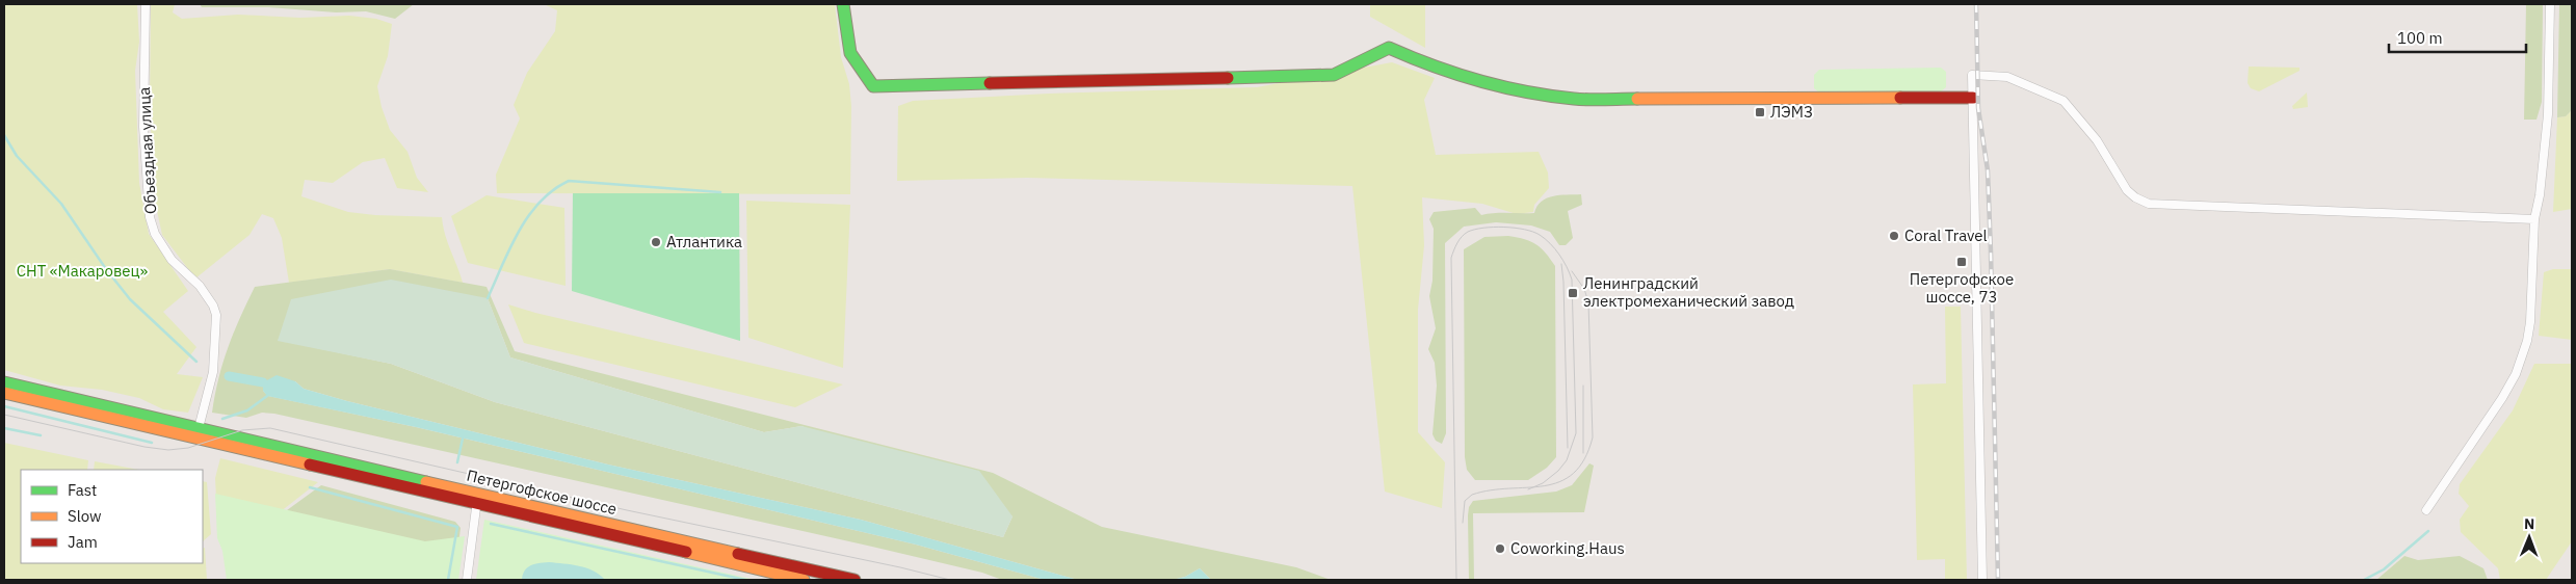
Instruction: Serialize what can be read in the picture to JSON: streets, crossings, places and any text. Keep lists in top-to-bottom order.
{
  "streets": {
    "main road": ["Петергофское шоссе"],
    "street": ["Объездная улица"]
  },
  "crossings": [
    ["Объездная улица", "Петергофское шоссе"]
  ],
  "parks": ["СНТ «Макаровец»"],
  "places": {
    "transit": ["ЛЭМЗ", "Петергофское шоссе, 73", "Ленинградский электромеханический завод"],
    "other": ["Coral Travel", "Атлантика", "Coworking.Haus"]
  },
  "legend": ["Fast", "Slow", "Jam"],
  "scale_bar": "100 m",
  "north": "top"
}
